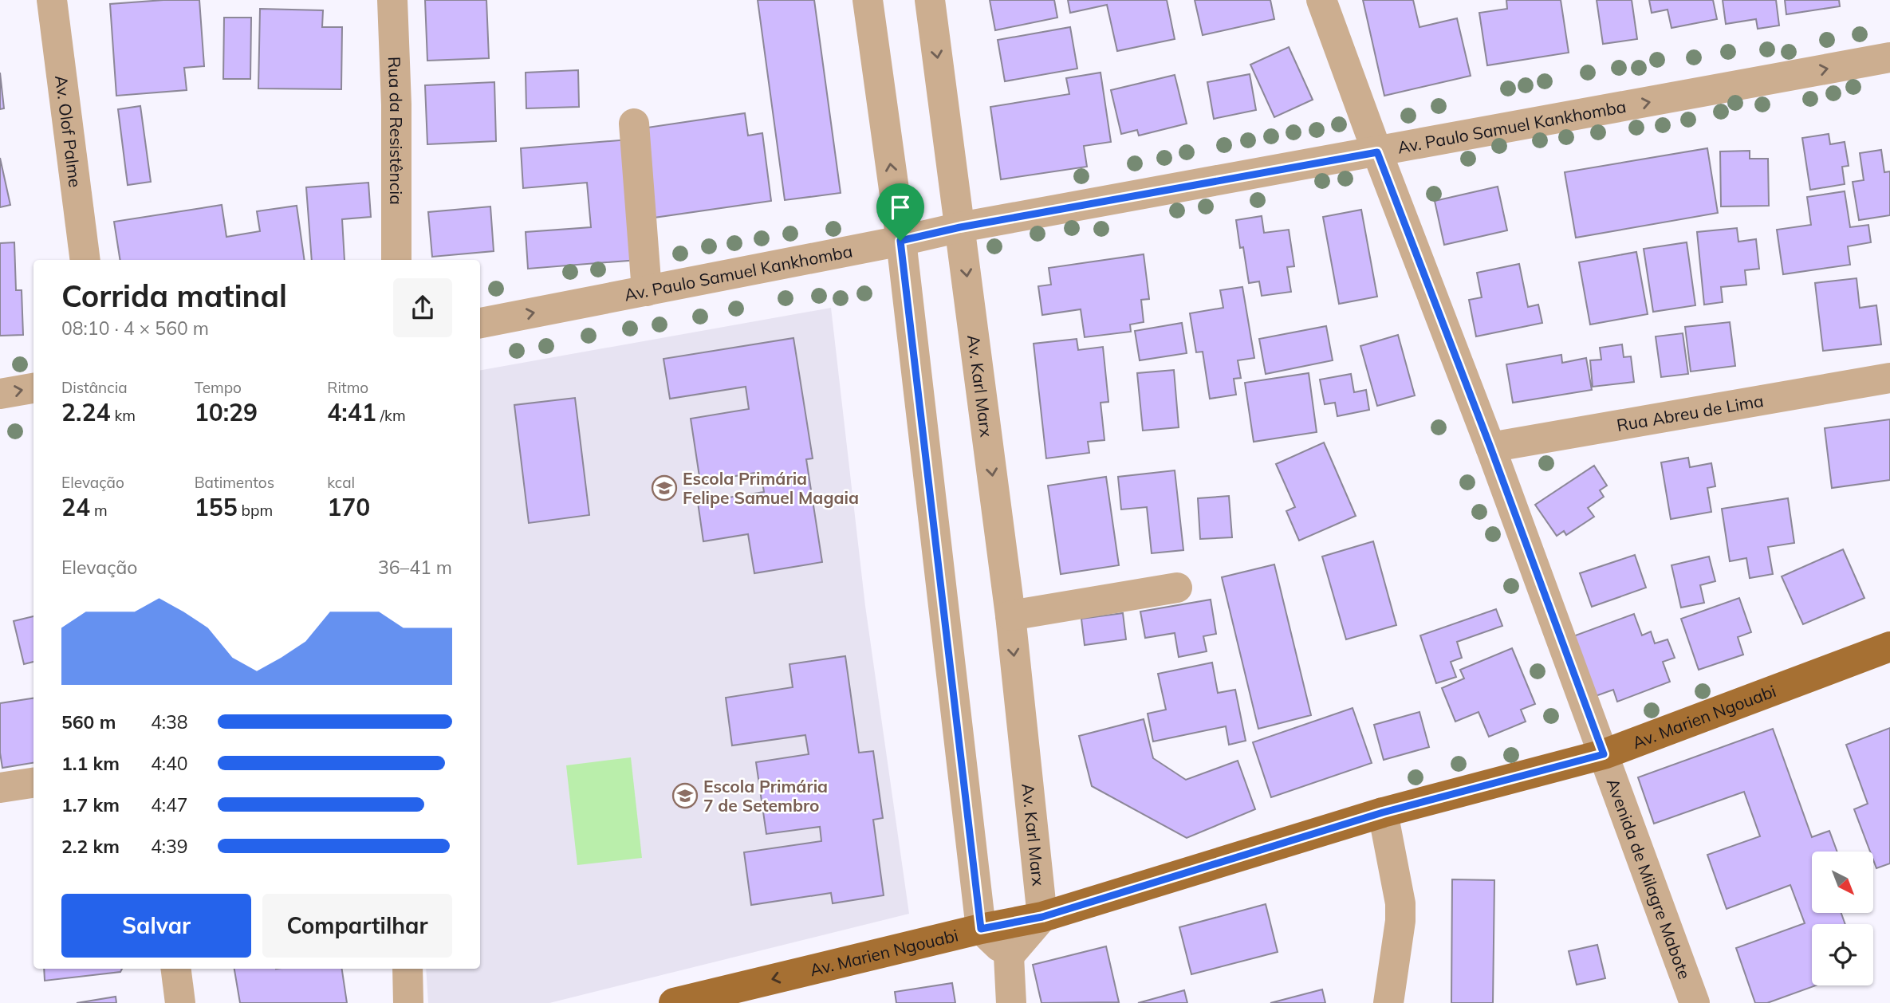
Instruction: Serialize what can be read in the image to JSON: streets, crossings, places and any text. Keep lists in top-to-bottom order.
{
  "streets": {
    "main road": ["Av. Marien Ngouabi"],
    "street": [
      "Av. Paulo Samuel Kankhomba",
      "Av. Olof Palme",
      "Rua da Resistência",
      "Av. Karl Marx",
      "Rua Abreu de Lima",
      "Avenida de Milagre Mabote"
    ]
  },
  "crossings": [
    ["Av. Paulo Samuel Kankhomba", "Av. Karl Marx"],
    ["Av. Paulo Samuel Kankhomba", "Avenida de Milagre Mabote"],
    ["Av. Karl Marx", "Av. Marien Ngouabi"],
    ["Rua Abreu de Lima", "Avenida de Milagre Mabote"],
    ["Av. Marien Ngouabi", "Avenida de Milagre Mabote"]
  ],
  "one_way": ["Av. Paulo Samuel Kankhomba"],
  "places": {
    "school or university": ["Escola Primária Felipe Samuel Magaia", "Escola Primária 7 de Setembro"]
  },
  "north": "bottom right",
  "page": {
    "heading": ["Corrida matinal", "08:10 · 4 × 560 m"],
    "stats": [
      ["Distância", "2.24 km"],
      ["Tempo", "10:29"],
      ["Ritmo", "4:41 /km"],
      ["Elevação", "24 m"],
      ["Batimentos", "155 bpm"],
      ["kcal", "170"]
    ],
    "chart": ["Elevação", "36–41 m"],
    "list": [
      {
        "name": "560 m",
        "note": "4:38"
      },
      {
        "name": "1.1 km",
        "note": "4:40"
      },
      {
        "name": "1.7 km",
        "note": "4:47"
      },
      {
        "name": "2.2 km",
        "note": "4:39"
      }
    ],
    "buttons": ["Salvar", "Compartilhar"]
  }
}
